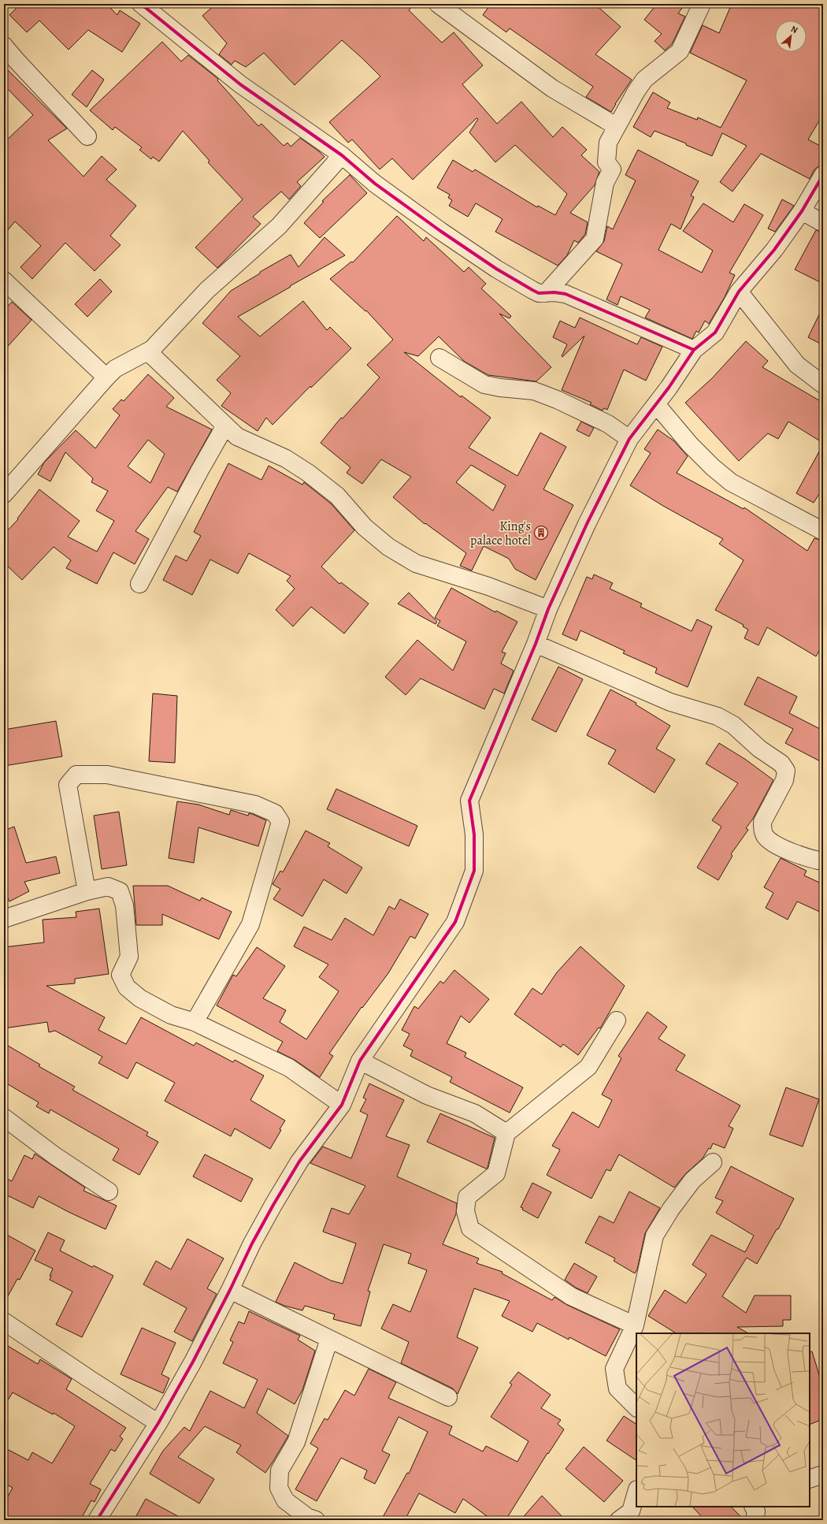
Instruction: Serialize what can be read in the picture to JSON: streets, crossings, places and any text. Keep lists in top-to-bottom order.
{
  "places": {
    "building": ["King's palace hotel"]
  },
  "north": "top right"
}
